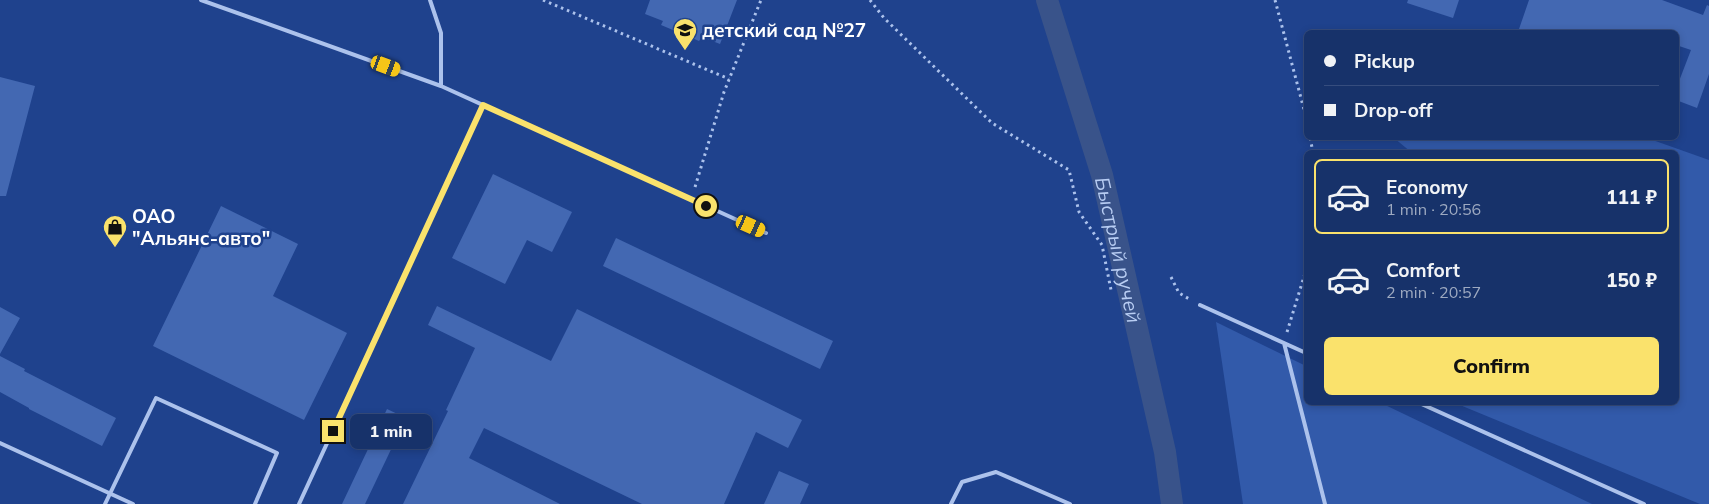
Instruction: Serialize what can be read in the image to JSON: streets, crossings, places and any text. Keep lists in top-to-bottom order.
{
  "water": ["Быстрый ручей"],
  "places": {
    "school or university": ["детский сад №27"],
    "shop": ["ОАО \"Альянс-авто\""]
  },
  "page": {
    "banner": ["Pickup", "Drop-off"],
    "list": [
      {
        "name": "Economy",
        "note": "1 min · 20:56",
        "value": "111 ₽"
      },
      {
        "name": "Comfort",
        "note": "2 min · 20:57",
        "value": "150 ₽"
      }
    ],
    "buttons": "Confirm",
    "bubble": "1 min"
  }
}
